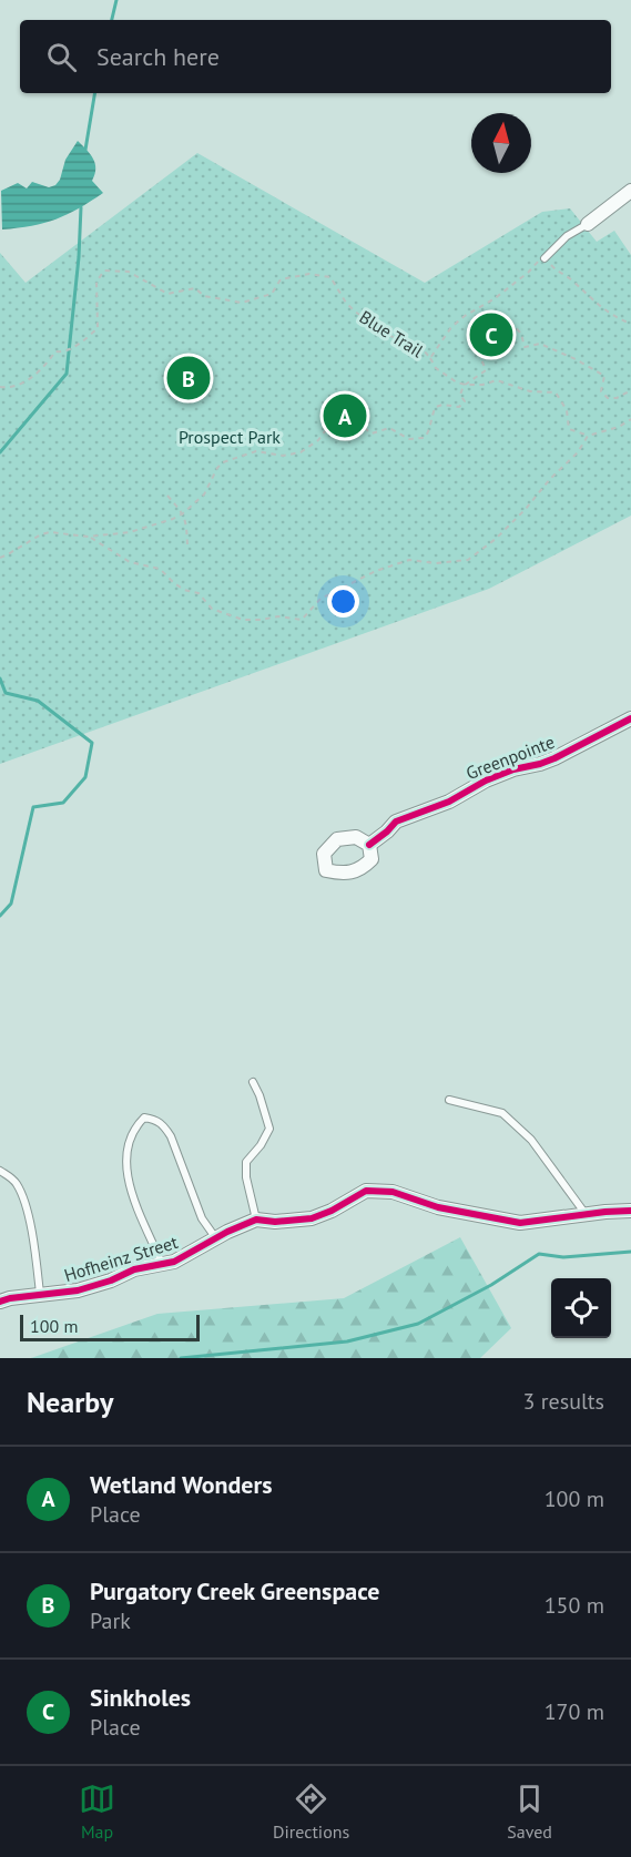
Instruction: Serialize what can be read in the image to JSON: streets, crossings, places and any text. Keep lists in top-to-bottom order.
{
  "streets": {
    "street": ["Greenpointe", "Hofheinz Street"],
    "path": ["Blue Trail"]
  },
  "parks": ["Prospect Park"],
  "scale_bar": "100 m",
  "north": "top",
  "page": {
    "search": "Search here",
    "pins": ["C", "B", "A"],
    "scale": "100 m",
    "heading": ["Nearby", "3 results"],
    "list": [
      {
        "mark": "A",
        "name": "Wetland Wonders",
        "note": "Place",
        "value": "100 m"
      },
      {
        "mark": "B",
        "name": "Purgatory Creek Greenspace",
        "note": "Park",
        "value": "150 m"
      },
      {
        "mark": "C",
        "name": "Sinkholes",
        "note": "Place",
        "value": "170 m"
      }
    ],
    "nav": ["Map", "Directions", "Saved"]
  }
}
